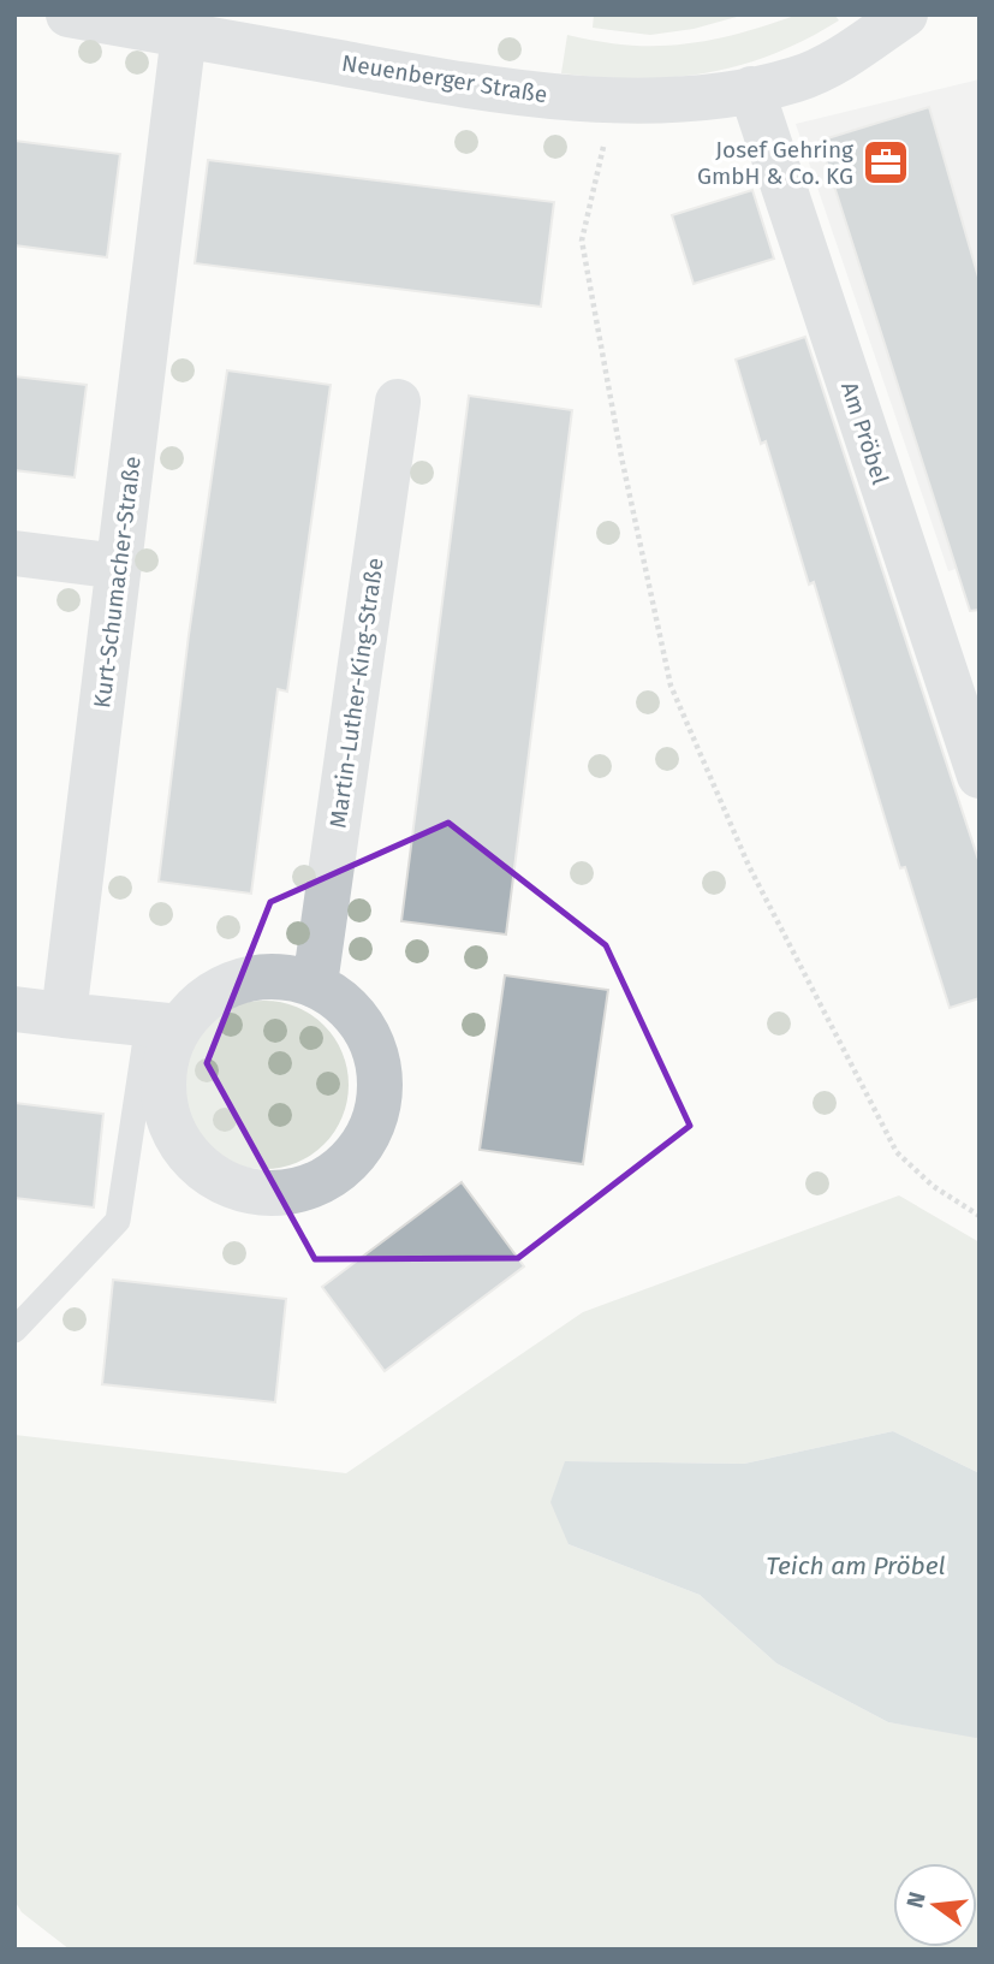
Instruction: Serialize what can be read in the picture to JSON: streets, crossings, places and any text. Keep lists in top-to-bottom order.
{
  "streets": {
    "street": [
      "Neuenberger Straße",
      "Am Pröbel",
      "Kurt-Schumacher-Straße",
      "Martin-Luther-King-Straße"
    ]
  },
  "crossings": [
    ["Neuenberger Straße", "Am Pröbel"],
    ["Neuenberger Straße", "Kurt-Schumacher-Straße"]
  ],
  "water": ["Teich am Pröbel"],
  "places": {
    "office": ["Josef Gehring GmbH & Co. KG"]
  },
  "north": "left"
}
